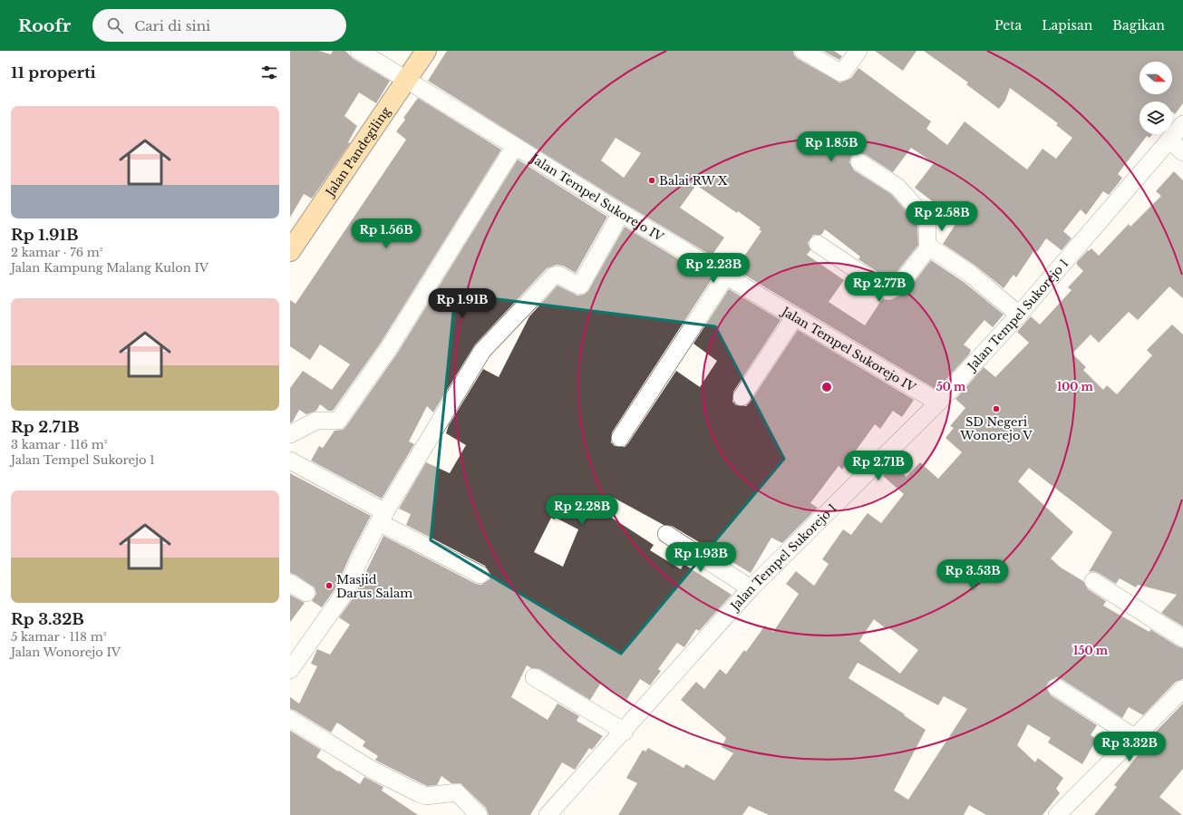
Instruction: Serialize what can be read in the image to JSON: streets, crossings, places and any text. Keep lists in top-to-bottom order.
{
  "streets": {
    "main road": ["Jalan Pandegiling"],
    "street": ["Jalan Tempel Sukorejo IV", "Jalan Tempel Sukorejo 1"]
  },
  "crossings": [
    ["Jalan Pandegiling", "Jalan Tempel Sukorejo IV"],
    ["Jalan Tempel Sukorejo IV", "Jalan Tempel Sukorejo 1"]
  ],
  "places": ["Balai RW X", "SD Negeri Wonorejo V", "Masjid Darus Salam"],
  "north": "right",
  "page": {
    "header": "Roofr",
    "search": "Cari di sini",
    "nav": ["Peta", "Lapisan", "Bagikan"],
    "heading": "11 properti",
    "list": [
      {
        "name": "Rp 1.91B",
        "note": "2 kamar · 76 m² · Jalan Kampung Malang Kulon IV"
      },
      {
        "name": "Rp 2.71B",
        "note": "3 kamar · 116 m² · Jalan Tempel Sukorejo 1"
      },
      {
        "name": "Rp 3.32B",
        "note": "5 kamar · 118 m² · Jalan Wonorejo IV"
      }
    ],
    "price": [
      "Rp 1.85B",
      "Rp 2.58B",
      "Rp 1.56B",
      "Rp 2.23B",
      "Rp 2.77B",
      "Rp 1.91B",
      "Rp 2.71B",
      "Rp 2.28B",
      "Rp 1.93B",
      "Rp 3.53B",
      "Rp 3.32B"
    ]
  },
  "rings": ["50 m", "100 m", "150 m"]
}
